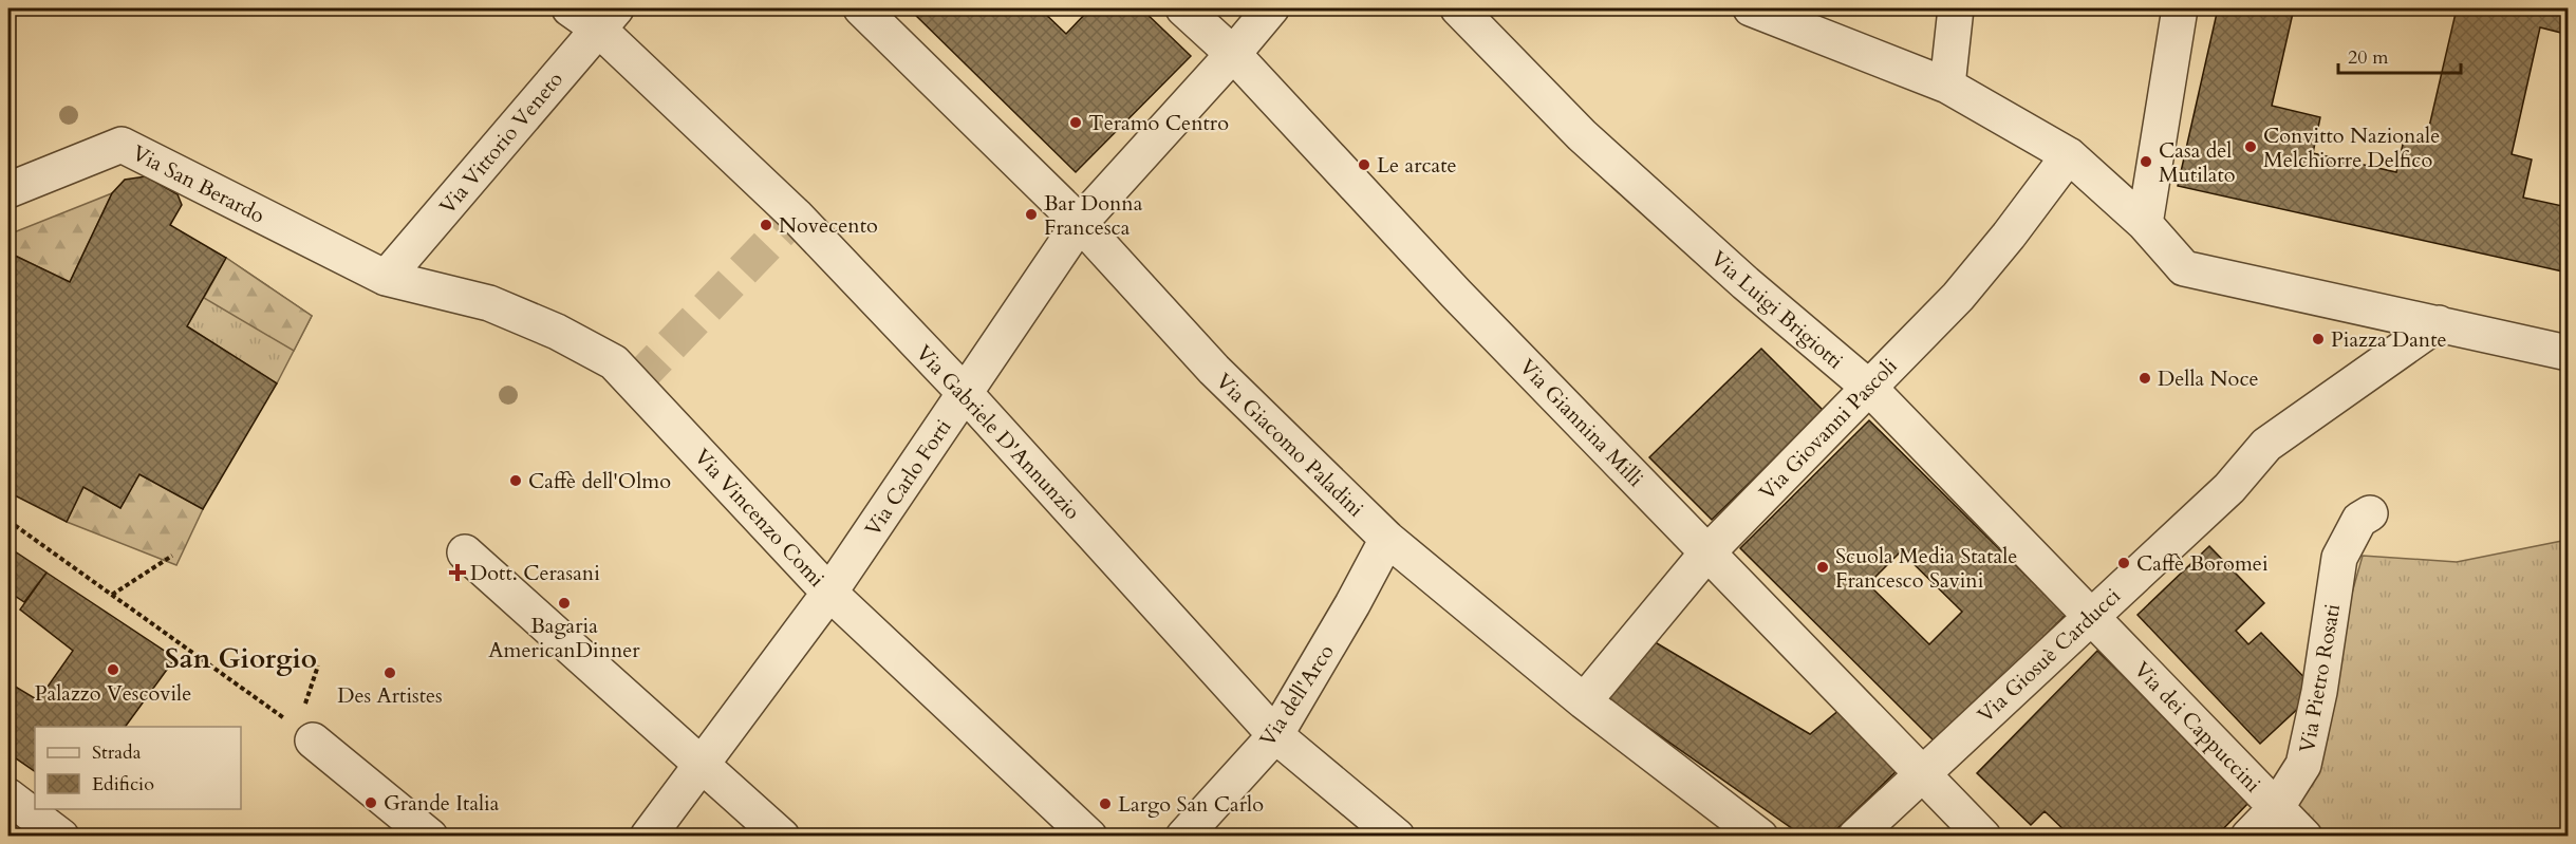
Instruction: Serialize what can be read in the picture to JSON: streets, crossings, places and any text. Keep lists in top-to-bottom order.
{
  "streets": {
    "street": [
      "Via Vittorio Veneto",
      "Via San Berardo",
      "Via Luigi Brigiotti",
      "Via Giannina Milli",
      "Via Giovanni Pascoli",
      "Via Gabriele D'Annunzio",
      "Via Giacomo Paladini",
      "Via Carlo Forti",
      "Via Vincenzo Comi",
      "Via Giosuè Carducci",
      "Via Pietro Rosati",
      "Via dell'Arco",
      "Via dei Cappuccini"
    ]
  },
  "crossings": [
    ["Via Vittorio Veneto", "Via San Berardo"],
    ["Via Vittorio Veneto", "Via Gabriele D'Annunzio"],
    ["Via Vittorio Veneto", "Via Vincenzo Comi"],
    ["Via San Berardo", "Via Vincenzo Comi"],
    ["Via Luigi Brigiotti", "Via Giovanni Pascoli"],
    ["Via Luigi Brigiotti", "Via Giosuè Carducci"],
    ["Via Luigi Brigiotti", "Via dei Cappuccini"],
    ["Via Giannina Milli", "Via Giovanni Pascoli"],
    ["Via Giannina Milli", "Via Carlo Forti"],
    ["Via Giannina Milli", "Via Giosuè Carducci"],
    ["Via Giovanni Pascoli", "Via Giacomo Paladini"],
    ["Via Gabriele D'Annunzio", "Via Carlo Forti"],
    ["Via Gabriele D'Annunzio", "Via dell'Arco"],
    ["Via Giacomo Paladini", "Via Carlo Forti"],
    ["Via Giacomo Paladini", "Via dell'Arco"],
    ["Via Carlo Forti", "Via Vincenzo Comi"],
    ["Via Giosuè Carducci", "Via dei Cappuccini"],
    ["Via Pietro Rosati", "Via dei Cappuccini"]
  ],
  "districts": ["San Giorgio"],
  "places": {
    "other": [
      "Teramo Centro",
      "Convitto Nazionale Melchiorre Delfico",
      "Casa del Mutilato",
      "Le arcate",
      "Bar Donna Francesca",
      "Novecento",
      "Piazza Dante",
      "Della Noce",
      "Caffè dell'Olmo",
      "Caffè Boromei",
      "Scuola Media Statale Francesco Savini",
      "Bagaria AmericanDinner",
      "Palazzo Vescovile",
      "Des Artistes",
      "Grande Italia",
      "Largo San Carlo"
    ],
    "health": ["Dott. Cerasani"]
  },
  "legend": ["Strada", "Edificio"],
  "scale_bar": "20 m"
}
